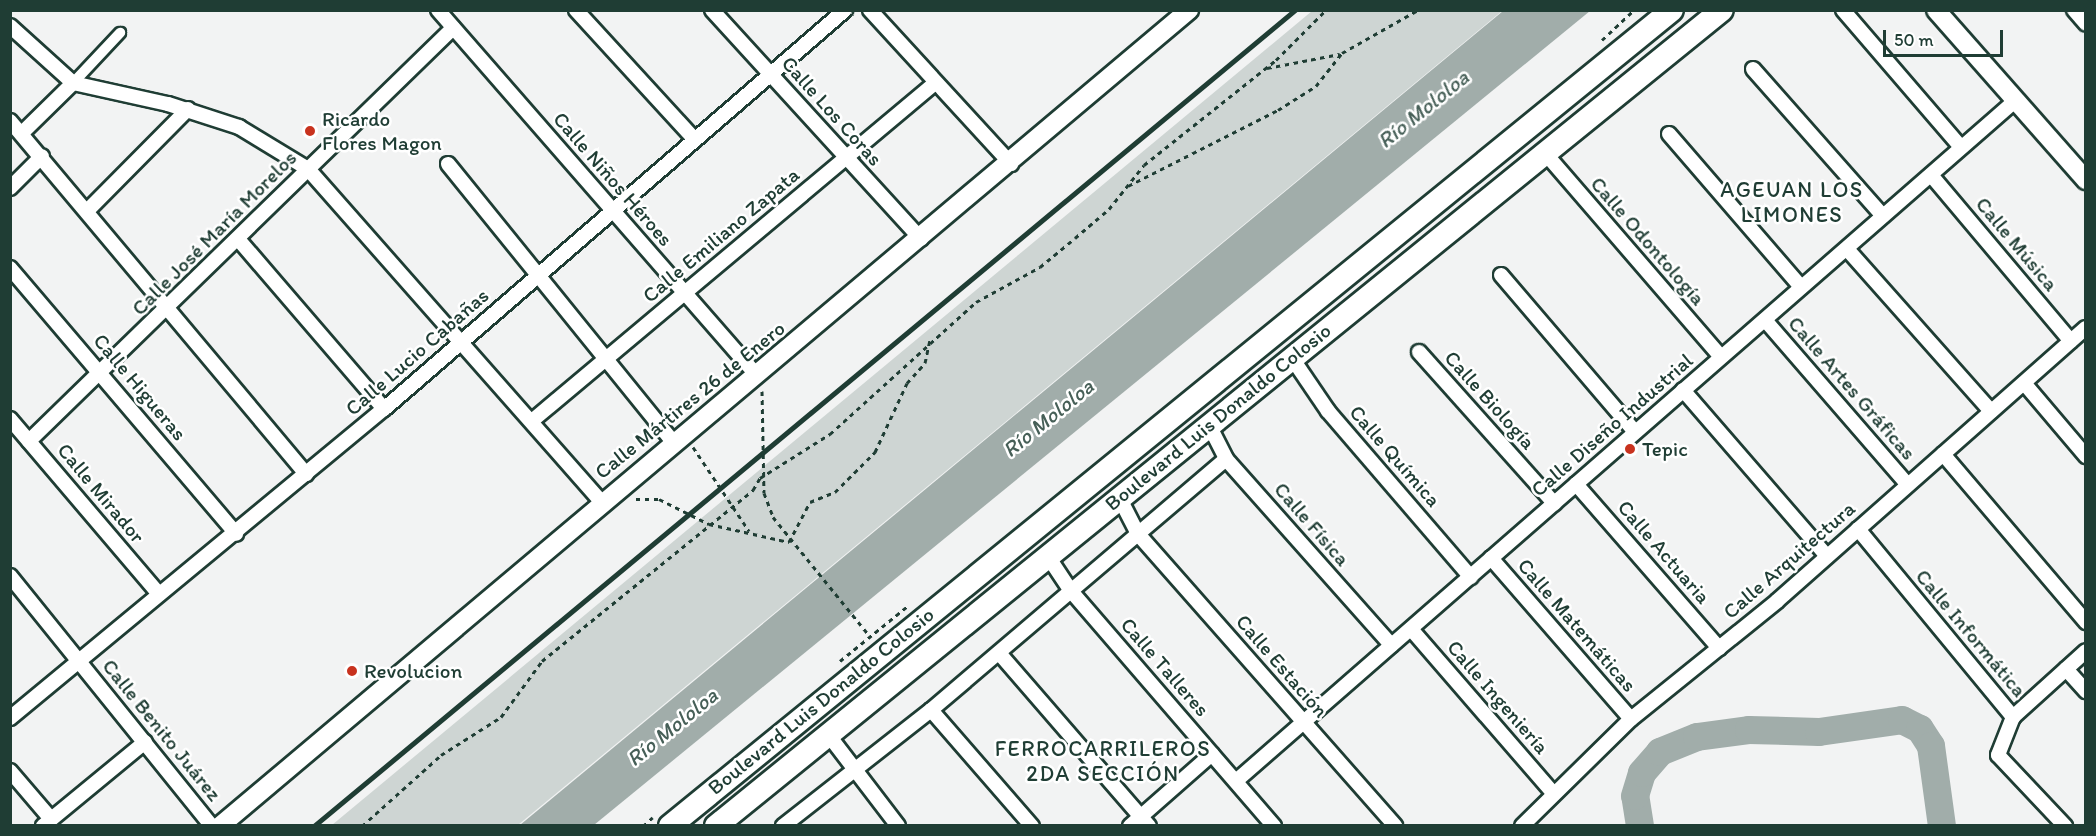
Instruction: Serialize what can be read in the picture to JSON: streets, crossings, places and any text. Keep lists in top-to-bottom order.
{
  "streets": {
    "main road": ["Boulevard Luis Donaldo Colosio"],
    "street": [
      "Calle Los Coras",
      "Calle Niños Héroes",
      "Calle José María Morelos",
      "Calle Emiliano Zapata",
      "Calle Odontología",
      "Calle Música",
      "Calle Lucio Cabañas",
      "Calle Higueras",
      "Calle Artes Gráficas",
      "Calle Mártires 26 de Enero",
      "Calle Biología",
      "Calle Diseño Industrial",
      "Calle Química",
      "Calle Mirador",
      "Calle Física",
      "Calle Actuaria",
      "Calle Arquitectura",
      "Calle Matemáticas",
      "Calle Informática",
      "Calle Estación",
      "Calle Talleres",
      "Calle Ingeniería",
      "Calle Benito Juárez"
    ]
  },
  "crossings": [
    ["Calle Los Coras", "Calle Emiliano Zapata"],
    ["Calle Los Coras", "Calle Lucio Cabañas"],
    ["Calle Los Coras", "Calle Mártires 26 de Enero"],
    ["Calle Niños Héroes", "Calle José María Morelos"],
    ["Calle Niños Héroes", "Calle Emiliano Zapata"],
    ["Calle Niños Héroes", "Calle Lucio Cabañas"],
    ["Calle Niños Héroes", "Calle Mártires 26 de Enero"],
    ["Calle José María Morelos", "Calle Higueras"],
    ["Calle José María Morelos", "Calle Mirador"],
    ["Calle Odontología", "Boulevard Luis Donaldo Colosio"],
    ["Calle Odontología", "Calle Diseño Industrial"],
    ["Calle Música", "Calle Diseño Industrial"],
    ["Calle Música", "Calle Arquitectura"],
    ["Calle Lucio Cabañas", "Calle Higueras"],
    ["Calle Lucio Cabañas", "Calle Mirador"],
    ["Calle Lucio Cabañas", "Calle Benito Juárez"],
    ["Calle Artes Gráficas", "Calle Diseño Industrial"],
    ["Calle Artes Gráficas", "Calle Arquitectura"],
    ["Calle Biología", "Calle Diseño Industrial"],
    ["Boulevard Luis Donaldo Colosio", "Calle Química"],
    ["Boulevard Luis Donaldo Colosio", "Calle Física"],
    ["Boulevard Luis Donaldo Colosio", "Calle Estación"],
    ["Boulevard Luis Donaldo Colosio", "Calle Talleres"],
    ["Calle Diseño Industrial", "Calle Química"],
    ["Calle Diseño Industrial", "Calle Física"],
    ["Calle Diseño Industrial", "Calle Actuaria"],
    ["Calle Diseño Industrial", "Calle Matemáticas"],
    ["Calle Diseño Industrial", "Calle Estación"],
    ["Calle Diseño Industrial", "Calle Talleres"],
    ["Calle Diseño Industrial", "Calle Ingeniería"],
    ["Calle Actuaria", "Calle Arquitectura"],
    ["Calle Arquitectura", "Calle Matemáticas"],
    ["Calle Arquitectura", "Calle Informática"],
    ["Calle Arquitectura", "Calle Ingeniería"]
  ],
  "districts": ["AGEUAN LOS LIMONES", "FERROCARRILEROS 2DA SECCIÓN"],
  "water": ["Río Mololoa"],
  "places": ["Ricardo Flores Magon", "Tepic", "Revolucion"],
  "scale_bar": "50 m"
}
